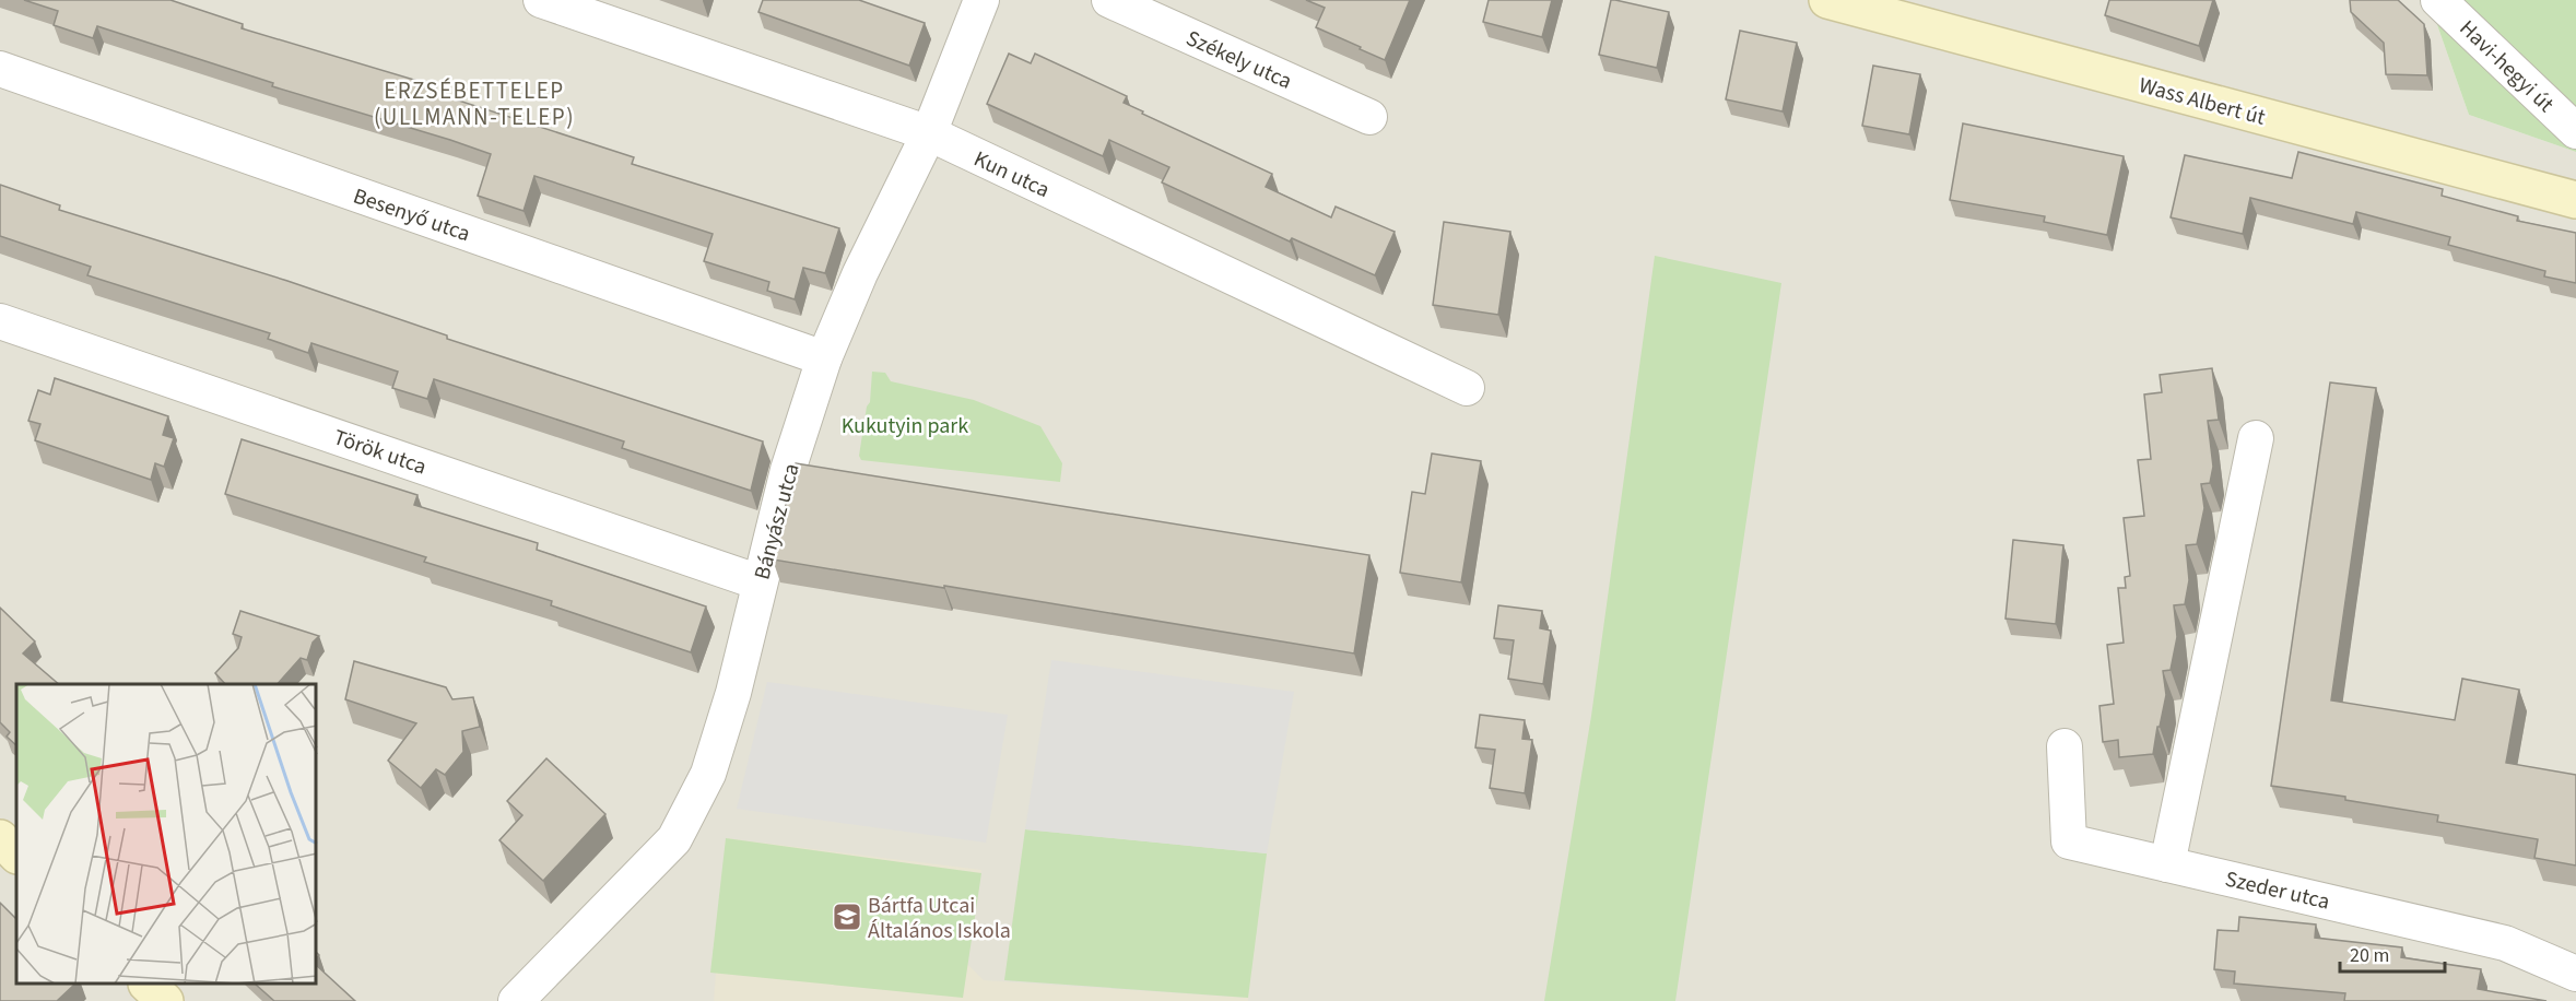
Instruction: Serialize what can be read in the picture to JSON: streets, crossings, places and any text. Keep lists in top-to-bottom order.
{
  "streets": {
    "street": [
      "Székely utca",
      "Havi-hegyi út",
      "Wass Albert út",
      "Kun utca",
      "Besenyő utca",
      "Török utca",
      "Bányász utca",
      "Szeder utca"
    ]
  },
  "crossings": [
    ["Kun utca", "Bányász utca"],
    ["Besenyő utca", "Bányász utca"],
    ["Török utca", "Bányász utca"]
  ],
  "districts": ["ERZSÉBETTELEP (ULLMANN-TELEP)"],
  "parks": ["Kukutyin park"],
  "places": {
    "school or university": ["Bártfa Utcai Általános Iskola"]
  },
  "scale_bar": "20 m"
}
